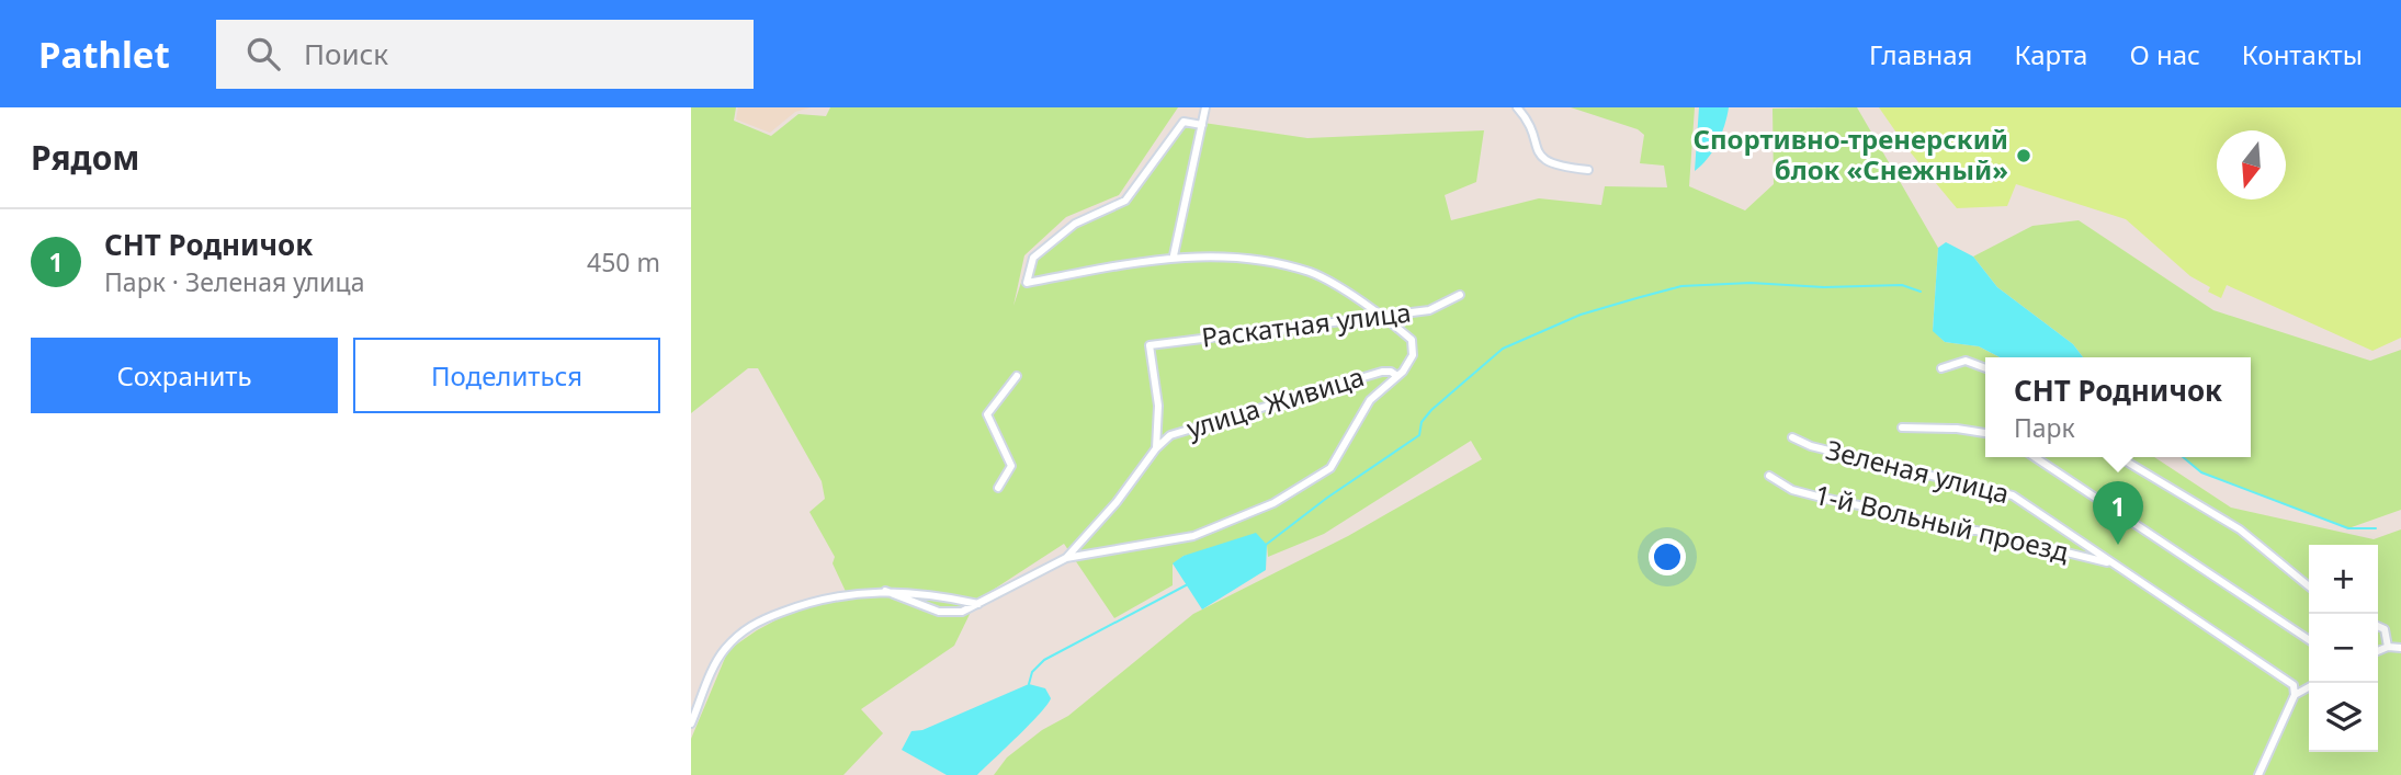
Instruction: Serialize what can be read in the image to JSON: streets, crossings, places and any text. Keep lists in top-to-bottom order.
{
  "streets": {
    "street": [
      "Раскатная улица",
      "улица Живица",
      "Зеленая улица",
      "1-й Вольный проезд"
    ]
  },
  "crossings": [
    ["Раскатная улица", "улица Живица"],
    ["Зеленая улица", "1-й Вольный проезд"]
  ],
  "places": ["Спортивно-тренерский блок «Снежный»"],
  "north": "bottom",
  "page": {
    "header": "Pathlet",
    "search": "Поиск",
    "nav": [
      "Главная",
      "Карта",
      "О нас",
      "Контакты"
    ],
    "heading": "Рядом",
    "list": [
      {
        "mark": "1",
        "name": "СНТ Родничок",
        "note": "Парк · Зеленая улица",
        "value": "450 m"
      }
    ],
    "buttons": ["Сохранить", "Поделиться"],
    "popup": ["СНТ Родничок", "Парк"],
    "pins": "1",
    "map_buttons": ["+", "−"]
  }
}
